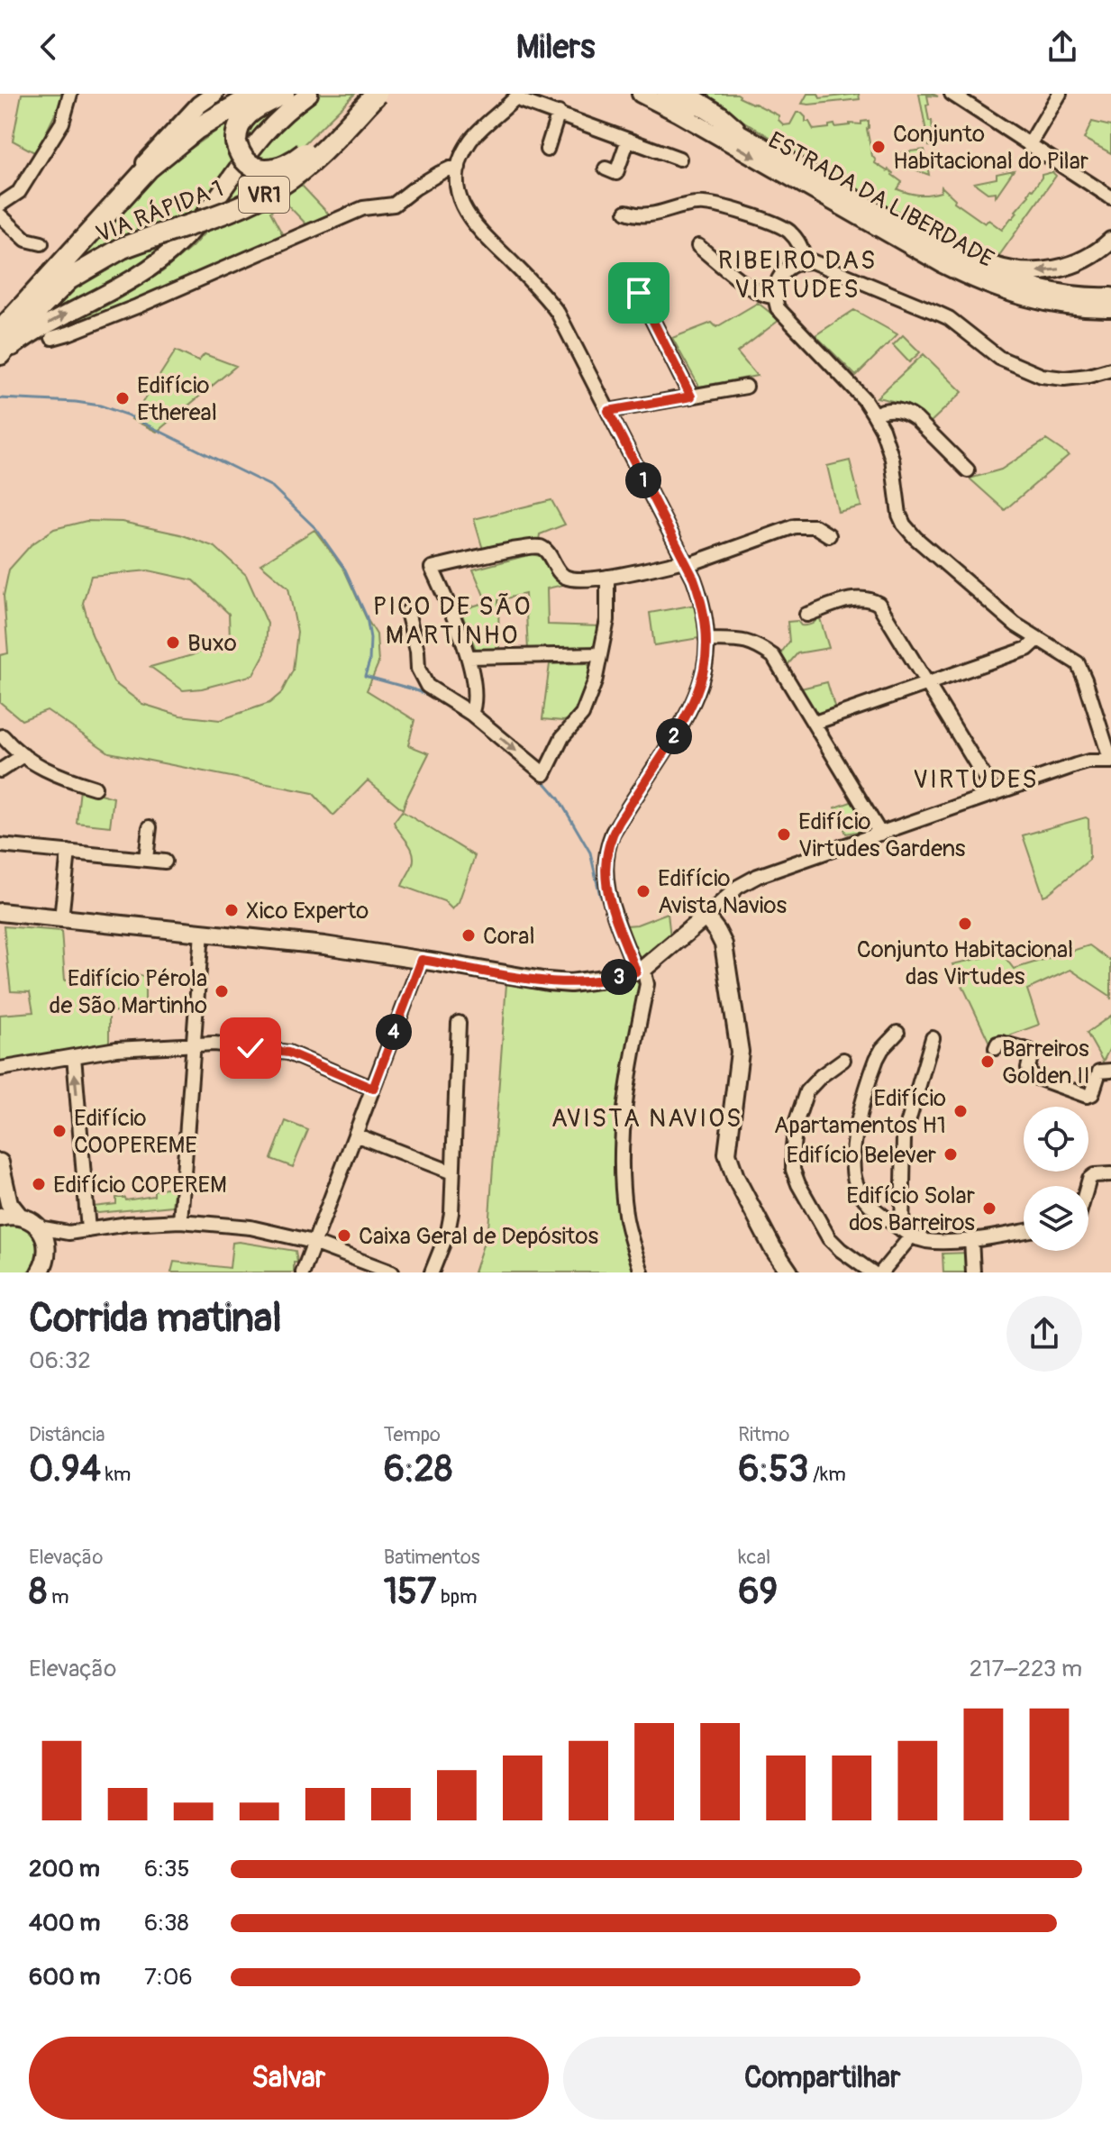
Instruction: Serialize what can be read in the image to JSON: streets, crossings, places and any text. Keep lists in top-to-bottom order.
{
  "streets": {
    "highway": ["VR1", "VIA RÁPIDA 1"],
    "main road": ["ESTRADA DA LIBERDADE"]
  },
  "districts": [
    "RIBEIRO DAS VIRTUDES",
    "PICO DE SÃO MARTINHO",
    "VIRTUDES",
    "AVISTA NAVIOS"
  ],
  "places": [
    "Conjunto Habitacional do Pilar",
    "Edifício Ethereal",
    "Buxo",
    "Edifício Virtudes Gardens",
    "Edifício Avista Navios",
    "Xico Experto",
    "Conjunto Habitacional das Virtudes",
    "Coral",
    "Edifício Pérola de São Martinho",
    "Barreiros Golden II",
    "Edifício Apartamentos H1",
    "Edifício COOPEREME",
    "Edifício Belever",
    "Edifício COPEREM",
    "Edifício Solar dos Barreiros",
    "Caixa Geral de Depósitos"
  ],
  "page": {
    "header": "Milers",
    "pins": [
      "1",
      "2",
      "3",
      "4"
    ],
    "heading": ["Corrida matinal", "06:32"],
    "stats": [
      ["Distância", "0.94 km"],
      ["Tempo", "6:28"],
      ["Ritmo", "6:53 /km"],
      ["Elevação", "8 m"],
      ["Batimentos", "157 bpm"],
      ["kcal", "69"]
    ],
    "chart": ["Elevação", "217–223 m"],
    "list": [
      {
        "name": "200 m",
        "note": "6:35"
      },
      {
        "name": "400 m",
        "note": "6:38"
      },
      {
        "name": "600 m",
        "note": "7:06"
      }
    ],
    "buttons": ["Salvar", "Compartilhar"]
  }
}
